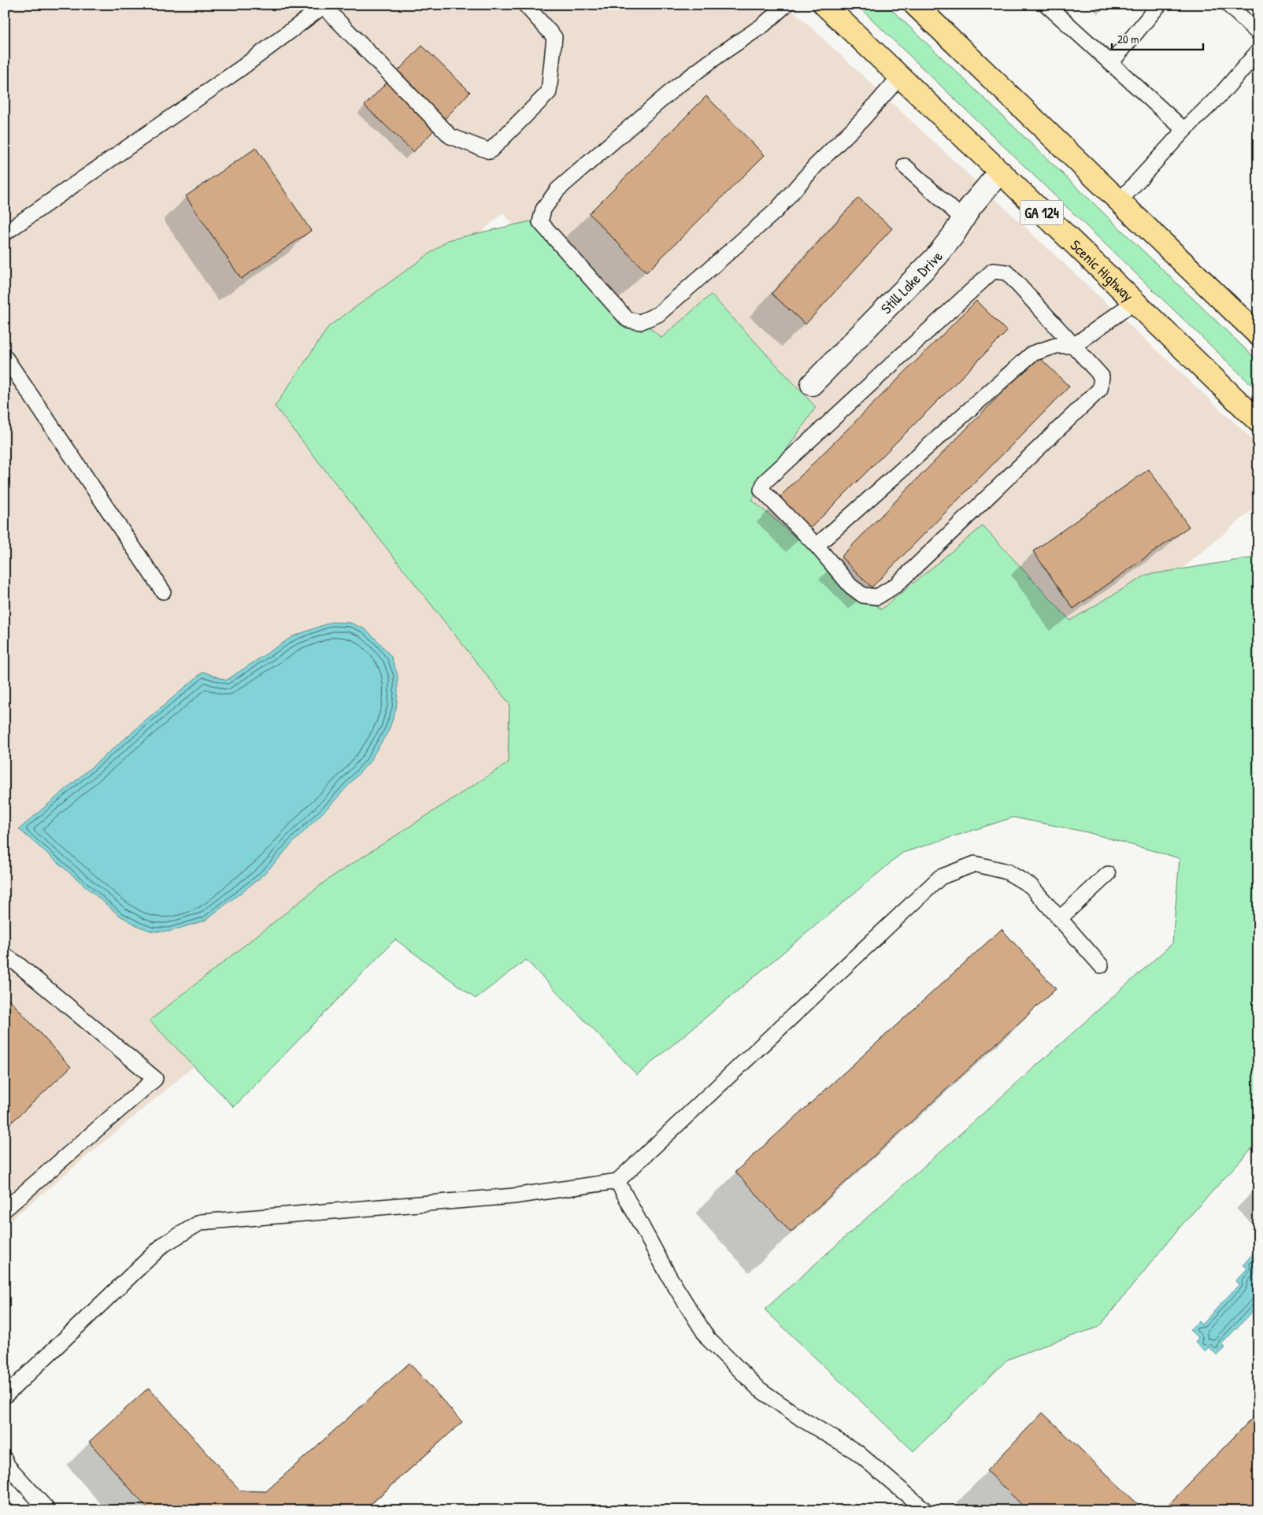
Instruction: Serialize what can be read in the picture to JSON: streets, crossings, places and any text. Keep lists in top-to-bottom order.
{
  "streets": {
    "highway": ["GA 124", "Scenic Highway"],
    "street": ["Still Lake Drive"]
  },
  "crossings": [
    ["Scenic Highway", "Still Lake Drive"]
  ],
  "scale_bar": "20 m"
}
